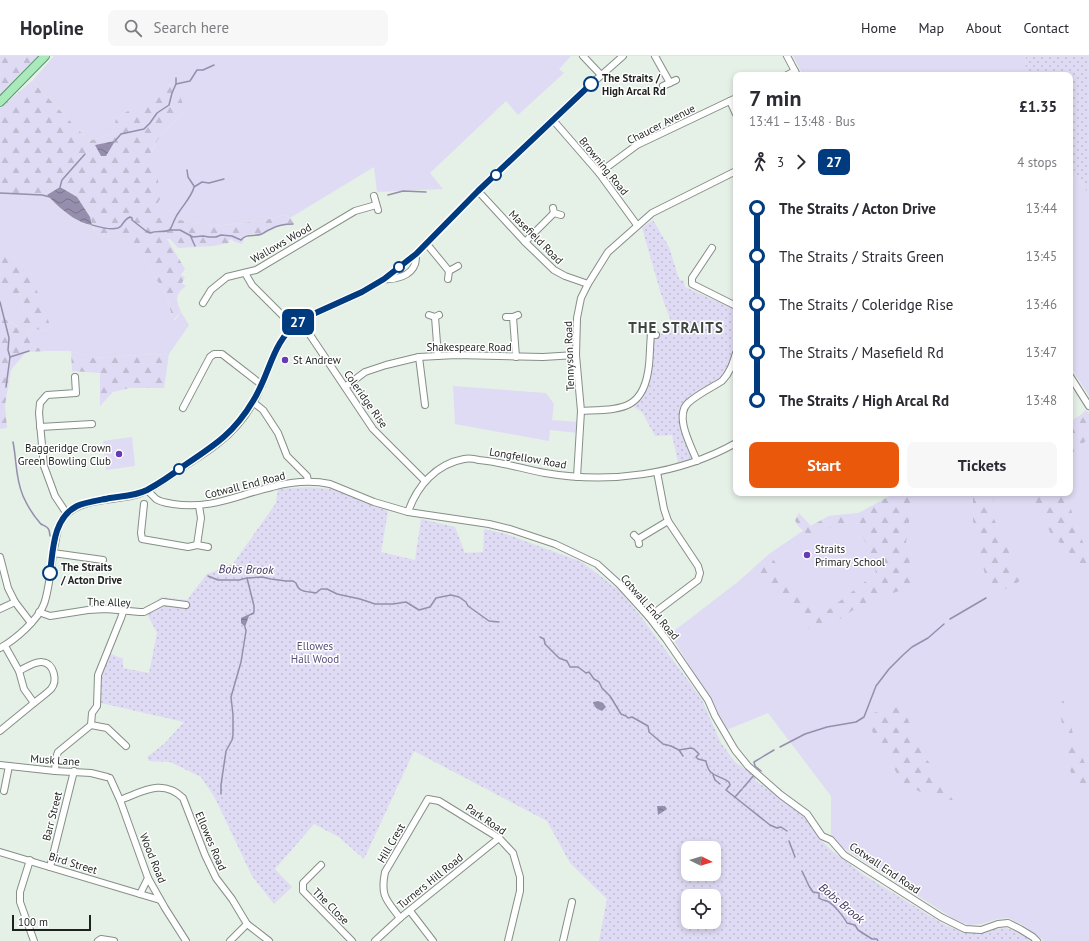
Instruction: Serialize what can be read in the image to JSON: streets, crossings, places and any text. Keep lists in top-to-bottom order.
{
  "streets": {
    "street": [
      "Chaucer Avenue",
      "Browning Road",
      "Masefield Road",
      "Wallows Wood",
      "Shakespeare Road",
      "Tennyson Road",
      "Coleridge Rise",
      "Longfellow Road",
      "Cotwall End Road",
      "The Alley",
      "Musk Lane",
      "Barr Street",
      "Park Road",
      "Ellowes Road",
      "Hill Crest",
      "Wood Road",
      "Bird Street",
      "Turners Hill Road",
      "The Close"
    ]
  },
  "crossings": [
    ["Chaucer Avenue", "Browning Road"],
    ["Browning Road", "Tennyson Road"],
    ["Masefield Road", "Tennyson Road"],
    ["Shakespeare Road", "Tennyson Road"],
    ["Shakespeare Road", "Coleridge Rise"],
    ["Tennyson Road", "Longfellow Road"],
    ["Coleridge Rise", "Longfellow Road"],
    ["Longfellow Road", "Cotwall End Road"],
    ["Musk Lane", "Barr Street"],
    ["Musk Lane", "Wood Road"],
    ["Barr Street", "Bird Street"],
    ["Park Road", "Hill Crest"],
    ["Park Road", "Turners Hill Road"],
    ["Ellowes Road", "Wood Road"],
    ["Hill Crest", "Turners Hill Road"],
    ["Wood Road", "Bird Street"]
  ],
  "districts": ["THE STRAITS"],
  "water": ["Bobs Brook"],
  "parks": ["Ellowes Hall Wood"],
  "places": [
    "The Straits / High Arcal Rd",
    "St Andrew",
    "Baggeridge Crown Green Bowling Club",
    "Straits Primary School",
    "The Straits / Acton Drive"
  ],
  "lines": ["bus line 27"],
  "scale_bar": "100 m",
  "north": "right",
  "page": {
    "header": "Hopline",
    "search": "Search here",
    "nav": [
      "Home",
      "Map",
      "About",
      "Contact"
    ],
    "on_map": "27",
    "heading": ["7 min", "13:41 – 13:48 · Bus", "£1.35"],
    "legs": ["3", "27", "4 stops"],
    "list": [
      {
        "name": "The Straits / Acton Drive",
        "value": "13:44"
      },
      {
        "name": "The Straits / Straits Green",
        "value": "13:45"
      },
      {
        "name": "The Straits / Coleridge Rise",
        "value": "13:46"
      },
      {
        "name": "The Straits / Masefield Rd",
        "value": "13:47"
      },
      {
        "name": "The Straits / High Arcal Rd",
        "value": "13:48"
      }
    ],
    "buttons": ["Start", "Tickets"],
    "scale": "100 m"
  }
}
